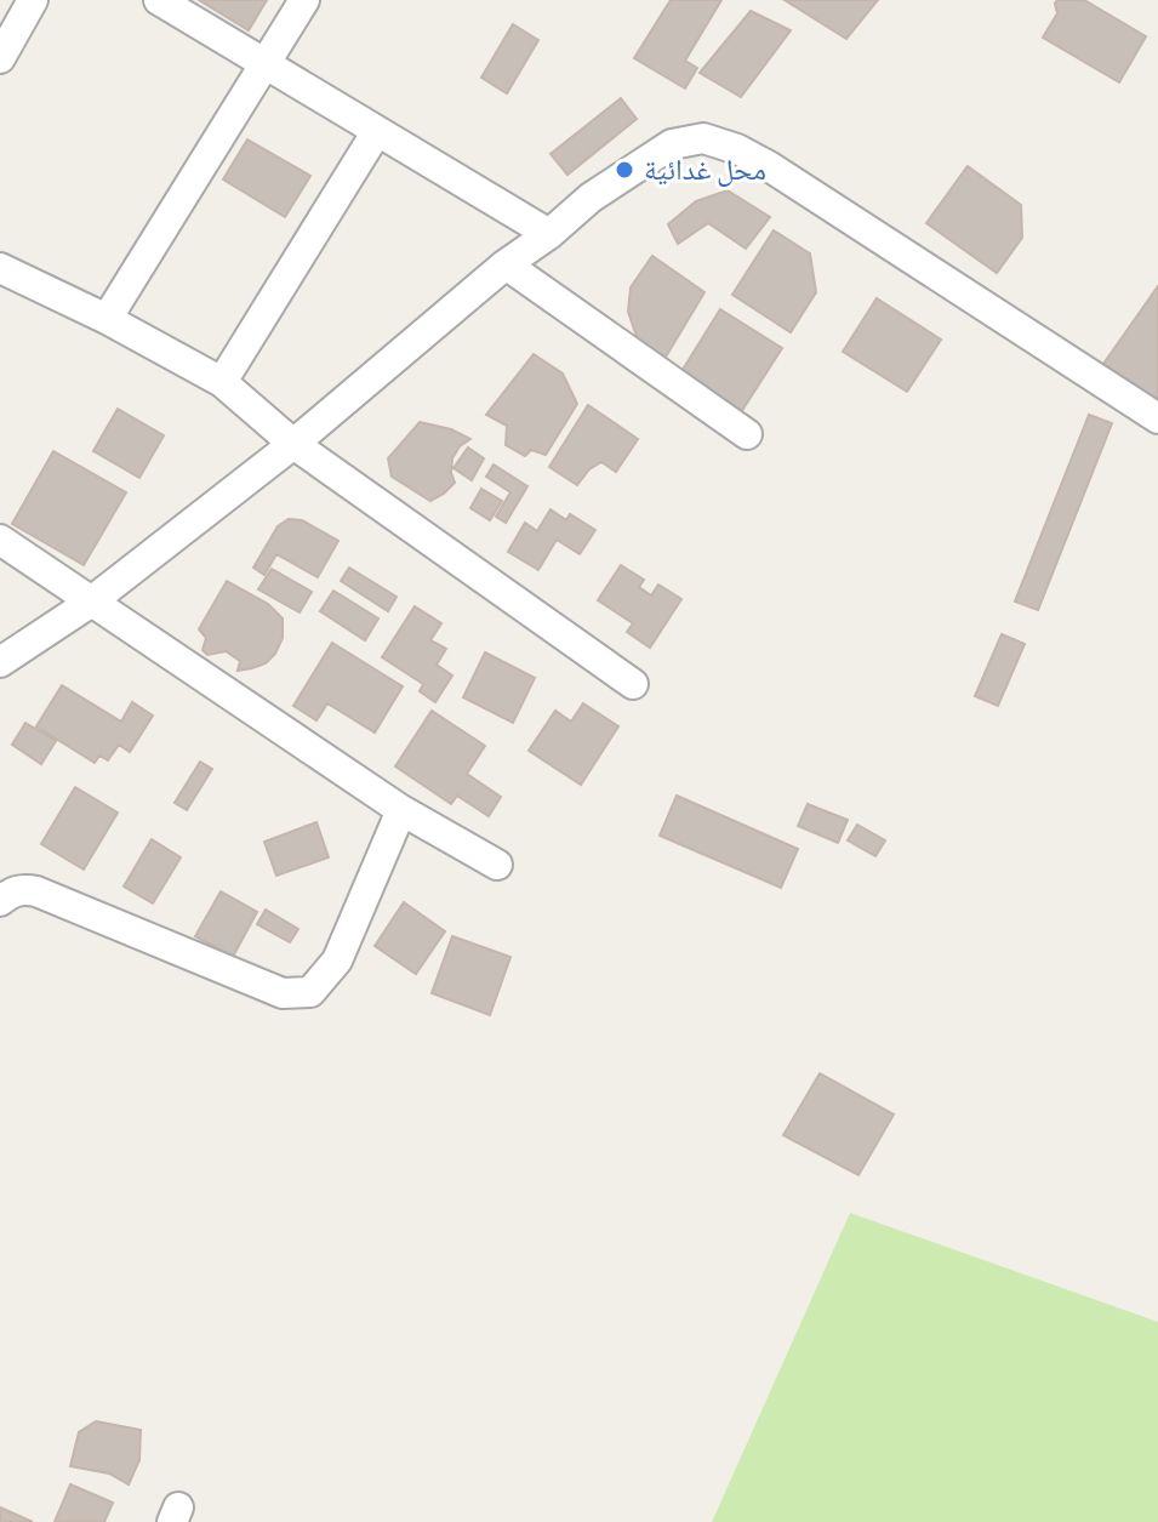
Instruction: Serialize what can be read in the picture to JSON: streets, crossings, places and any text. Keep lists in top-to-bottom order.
{
  "places": ["محل غدائية"]
}
